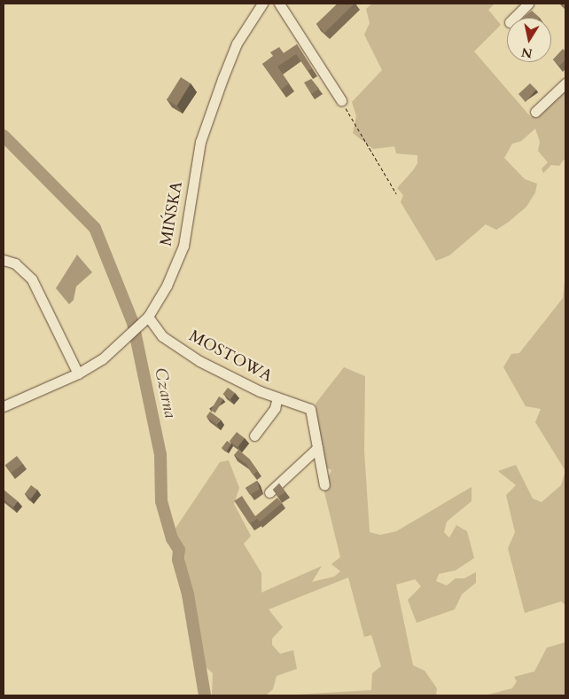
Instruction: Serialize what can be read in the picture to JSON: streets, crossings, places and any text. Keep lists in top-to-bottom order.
{
  "streets": {
    "street": ["MIŃSKA", "MOSTOWA"]
  },
  "crossings": [
    ["MIŃSKA", "MOSTOWA"]
  ],
  "water": ["Czarna"],
  "north": "bottom"
}
